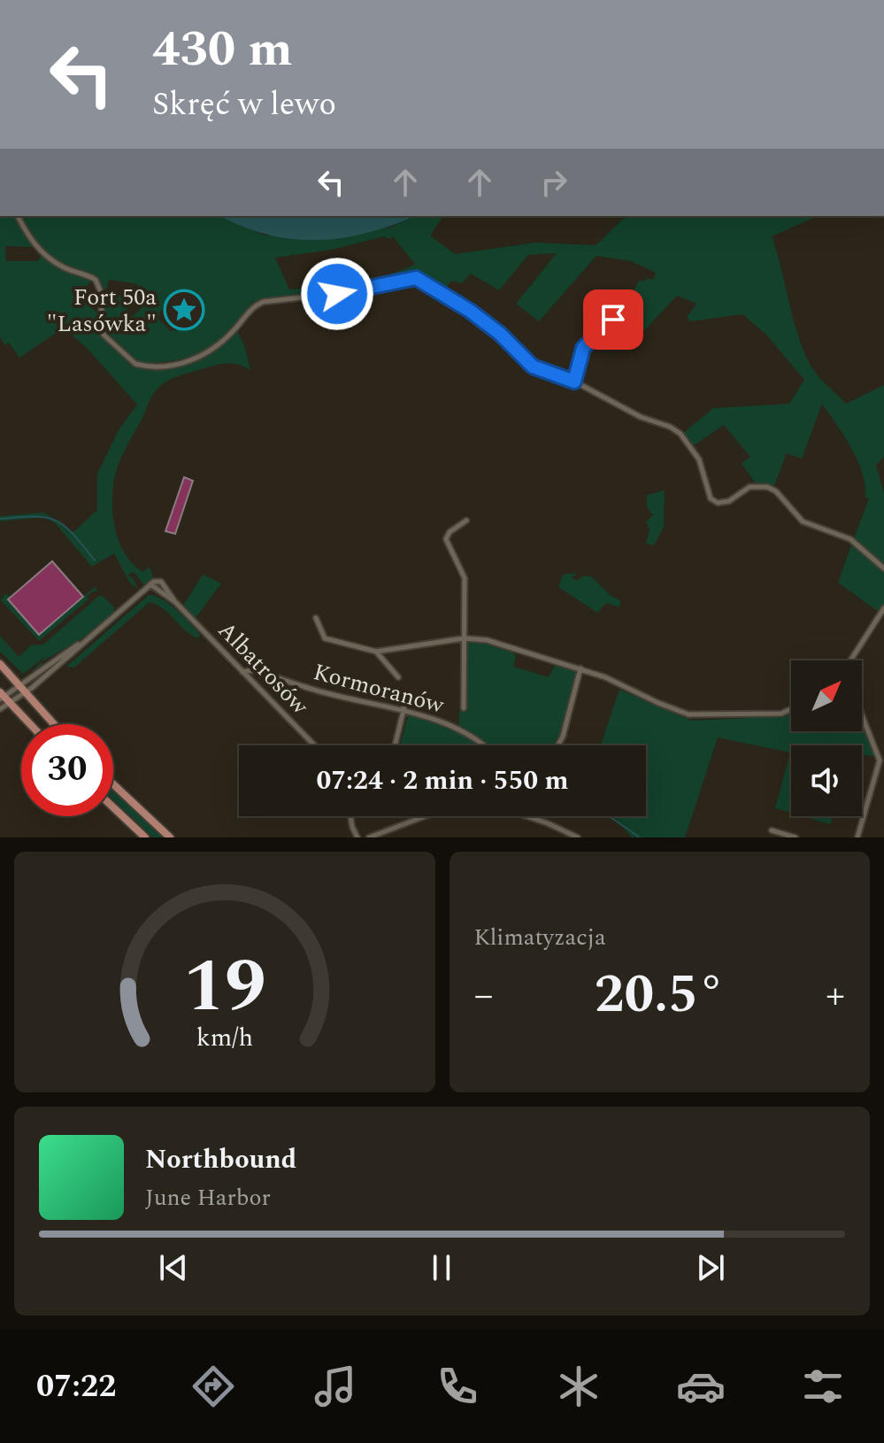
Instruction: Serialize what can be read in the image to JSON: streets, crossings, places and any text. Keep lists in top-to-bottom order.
{
  "streets": {
    "street": ["Albatrosów", "Kormoranów"]
  },
  "crossings": [
    ["Albatrosów", "Kormoranów"]
  ],
  "places": {
    "place": ["Fort 50a \"Lasówka\""]
  },
  "north": "top right",
  "page": {
    "turn": ["430 m", "Skręć w lewo"],
    "limit": "30",
    "trip": "07:24 · 2 min · 550 m",
    "tile": "Klimatyzacja",
    "heat": ["−", "20.5°", "+"],
    "song": ["Northbound", "June Harbor"],
    "tabs": "07:22",
    "gauge": ["19", "km/h"]
  }
}
